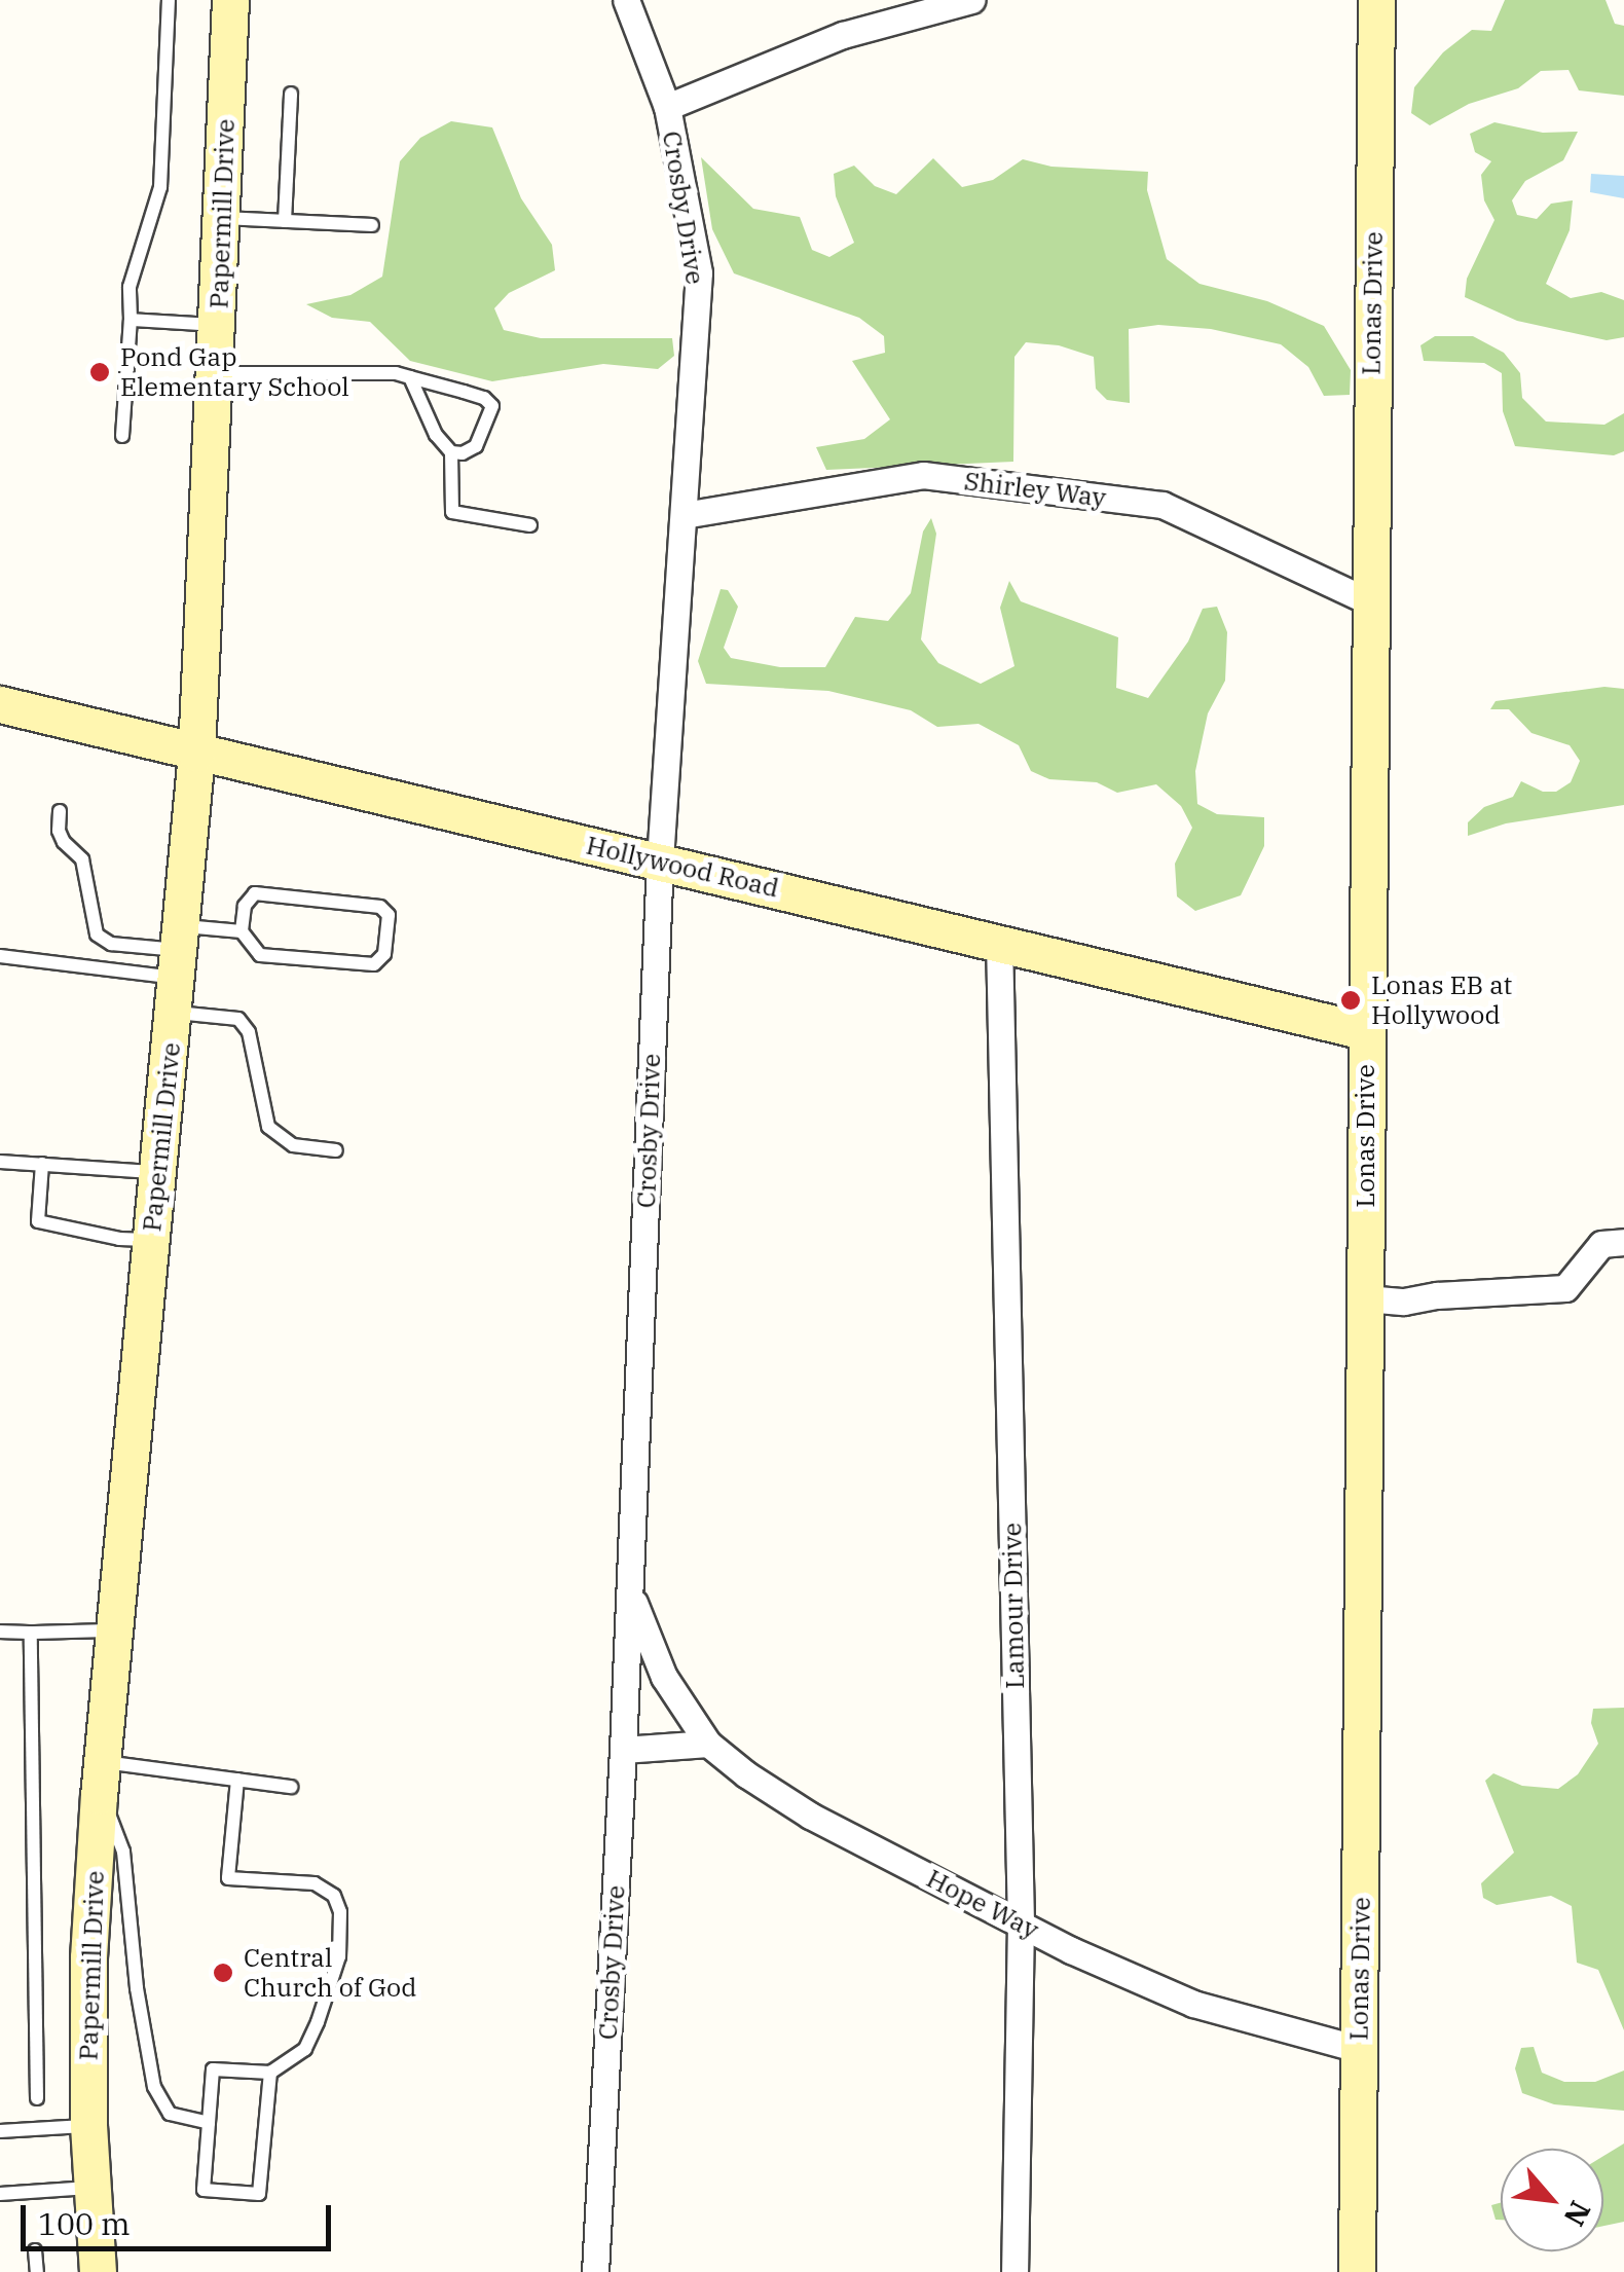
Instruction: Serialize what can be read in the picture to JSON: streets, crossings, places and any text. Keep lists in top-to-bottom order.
{
  "streets": {
    "street": [
      "Crosby Drive",
      "Papermill Drive",
      "Lonas Drive",
      "Shirley Way",
      "Hollywood Road",
      "Lamour Drive",
      "Hope Way"
    ]
  },
  "crossings": [
    ["Crosby Drive", "Shirley Way"],
    ["Crosby Drive", "Hollywood Road"],
    ["Crosby Drive", "Hope Way"],
    ["Papermill Drive", "Hollywood Road"],
    ["Lonas Drive", "Shirley Way"],
    ["Lonas Drive", "Hollywood Road"],
    ["Lonas Drive", "Hope Way"],
    ["Hollywood Road", "Lamour Drive"],
    ["Lamour Drive", "Hope Way"]
  ],
  "places": ["Pond Gap Elementary School", "Lonas EB at Hollywood", "Central Church of God"],
  "scale_bar": "100 m",
  "north": "bottom right"
}
